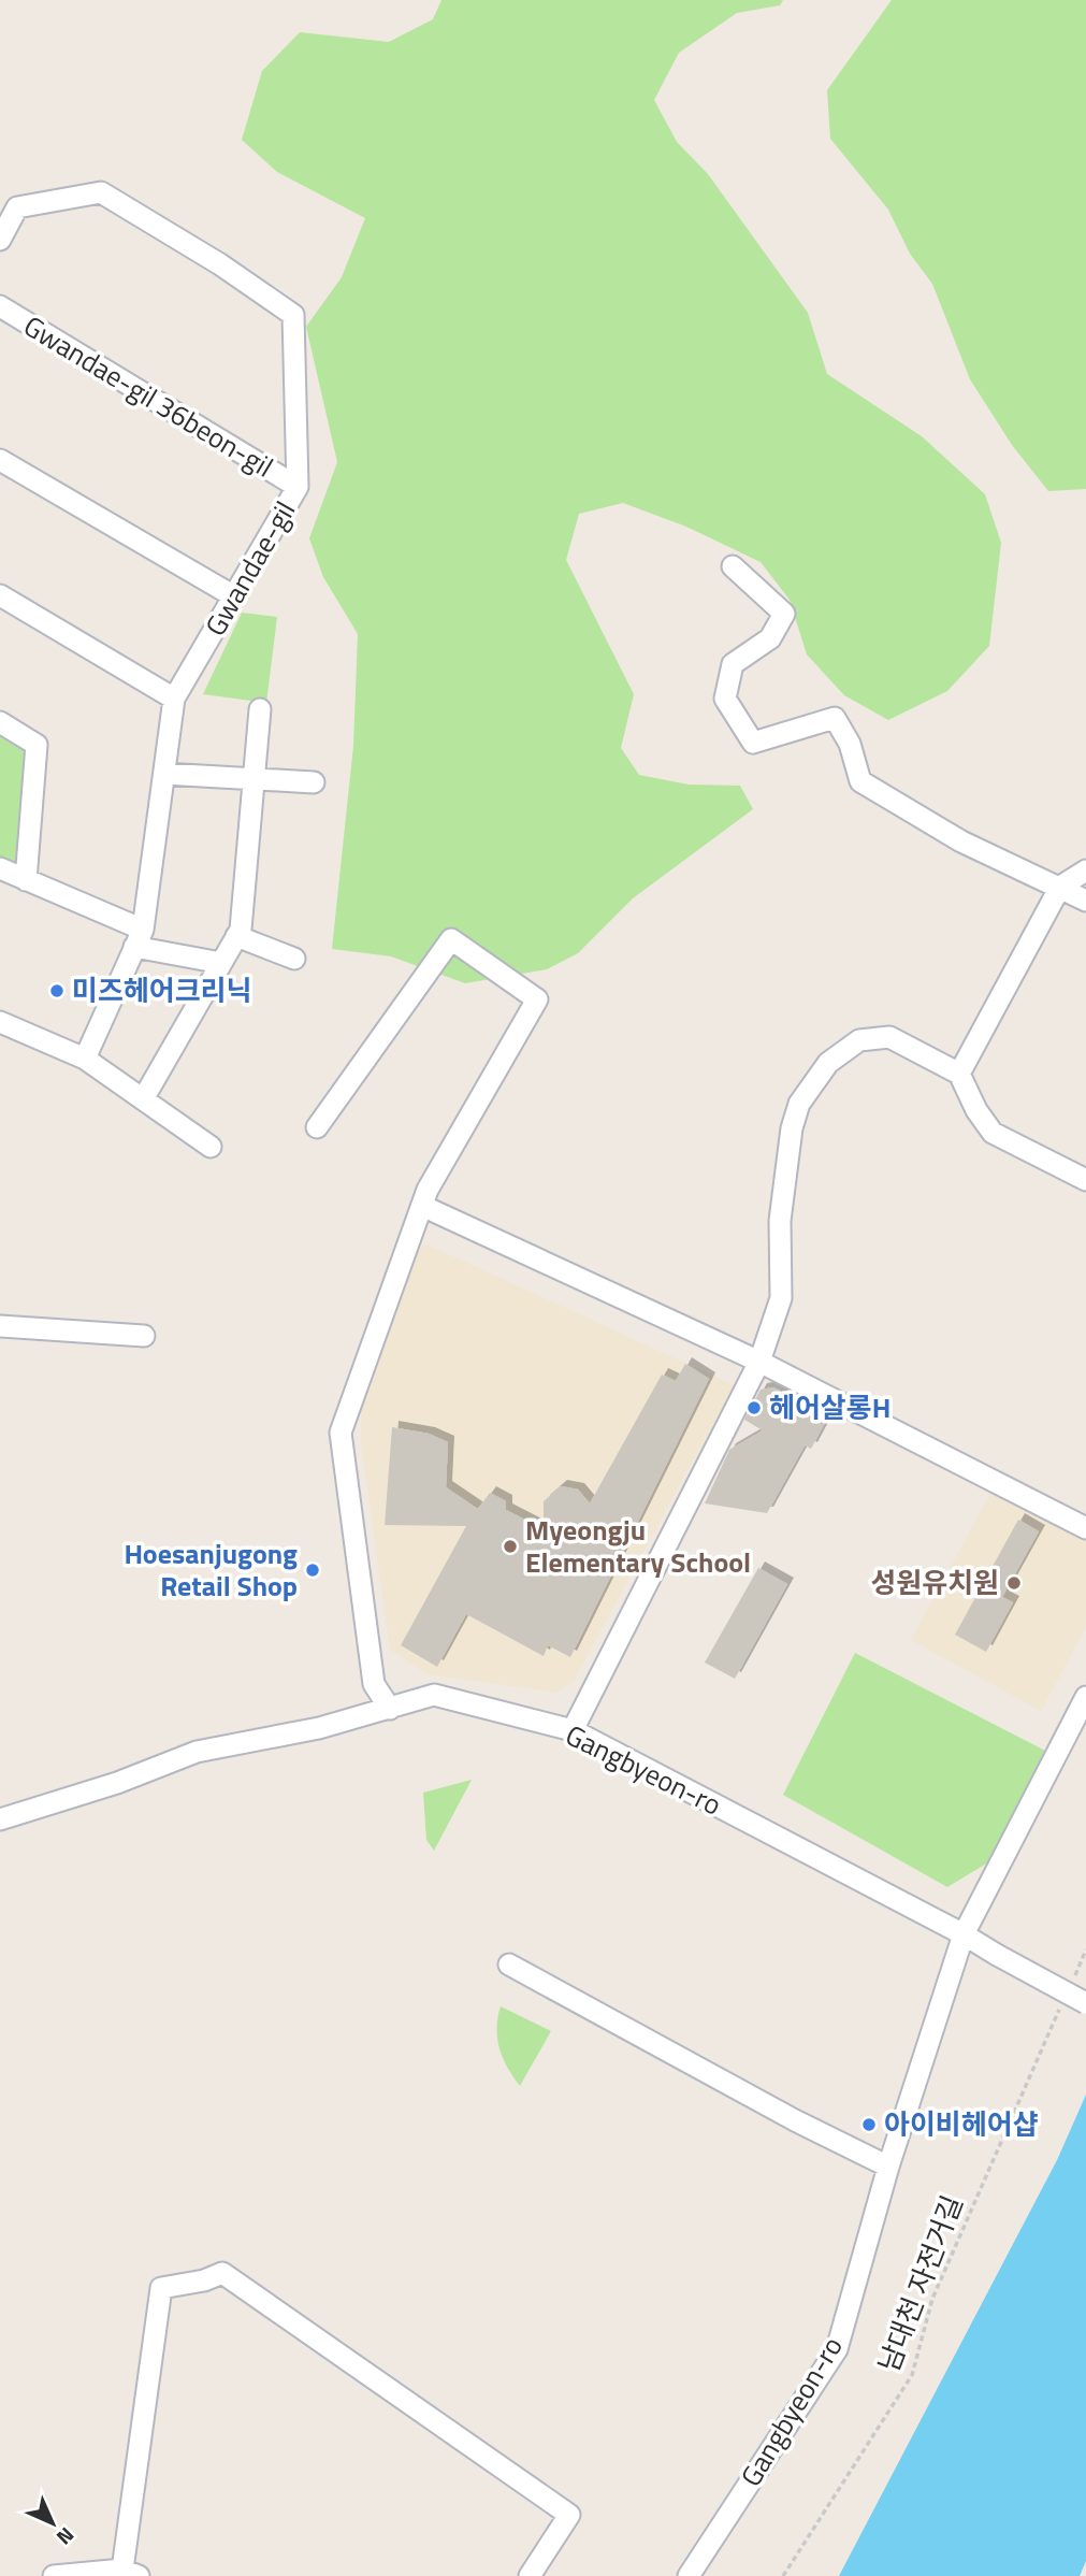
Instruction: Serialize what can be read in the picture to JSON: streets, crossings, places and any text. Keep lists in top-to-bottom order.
{
  "streets": {
    "street": ["Gwandae-gil 36beon-gil", "Gwandae-gil", "Gangbyeon-ro"],
    "path": ["남대천 자전거길"]
  },
  "crossings": [
    ["Gwandae-gil 36beon-gil", "Gwandae-gil"]
  ],
  "places": [
    "미즈헤어크리닉",
    "헤어살롱H",
    "Myeongju Elementary School",
    "Hoesanjugong Retail Shop",
    "성원유치원",
    "아이비헤어샵"
  ],
  "north": "bottom right"
}
